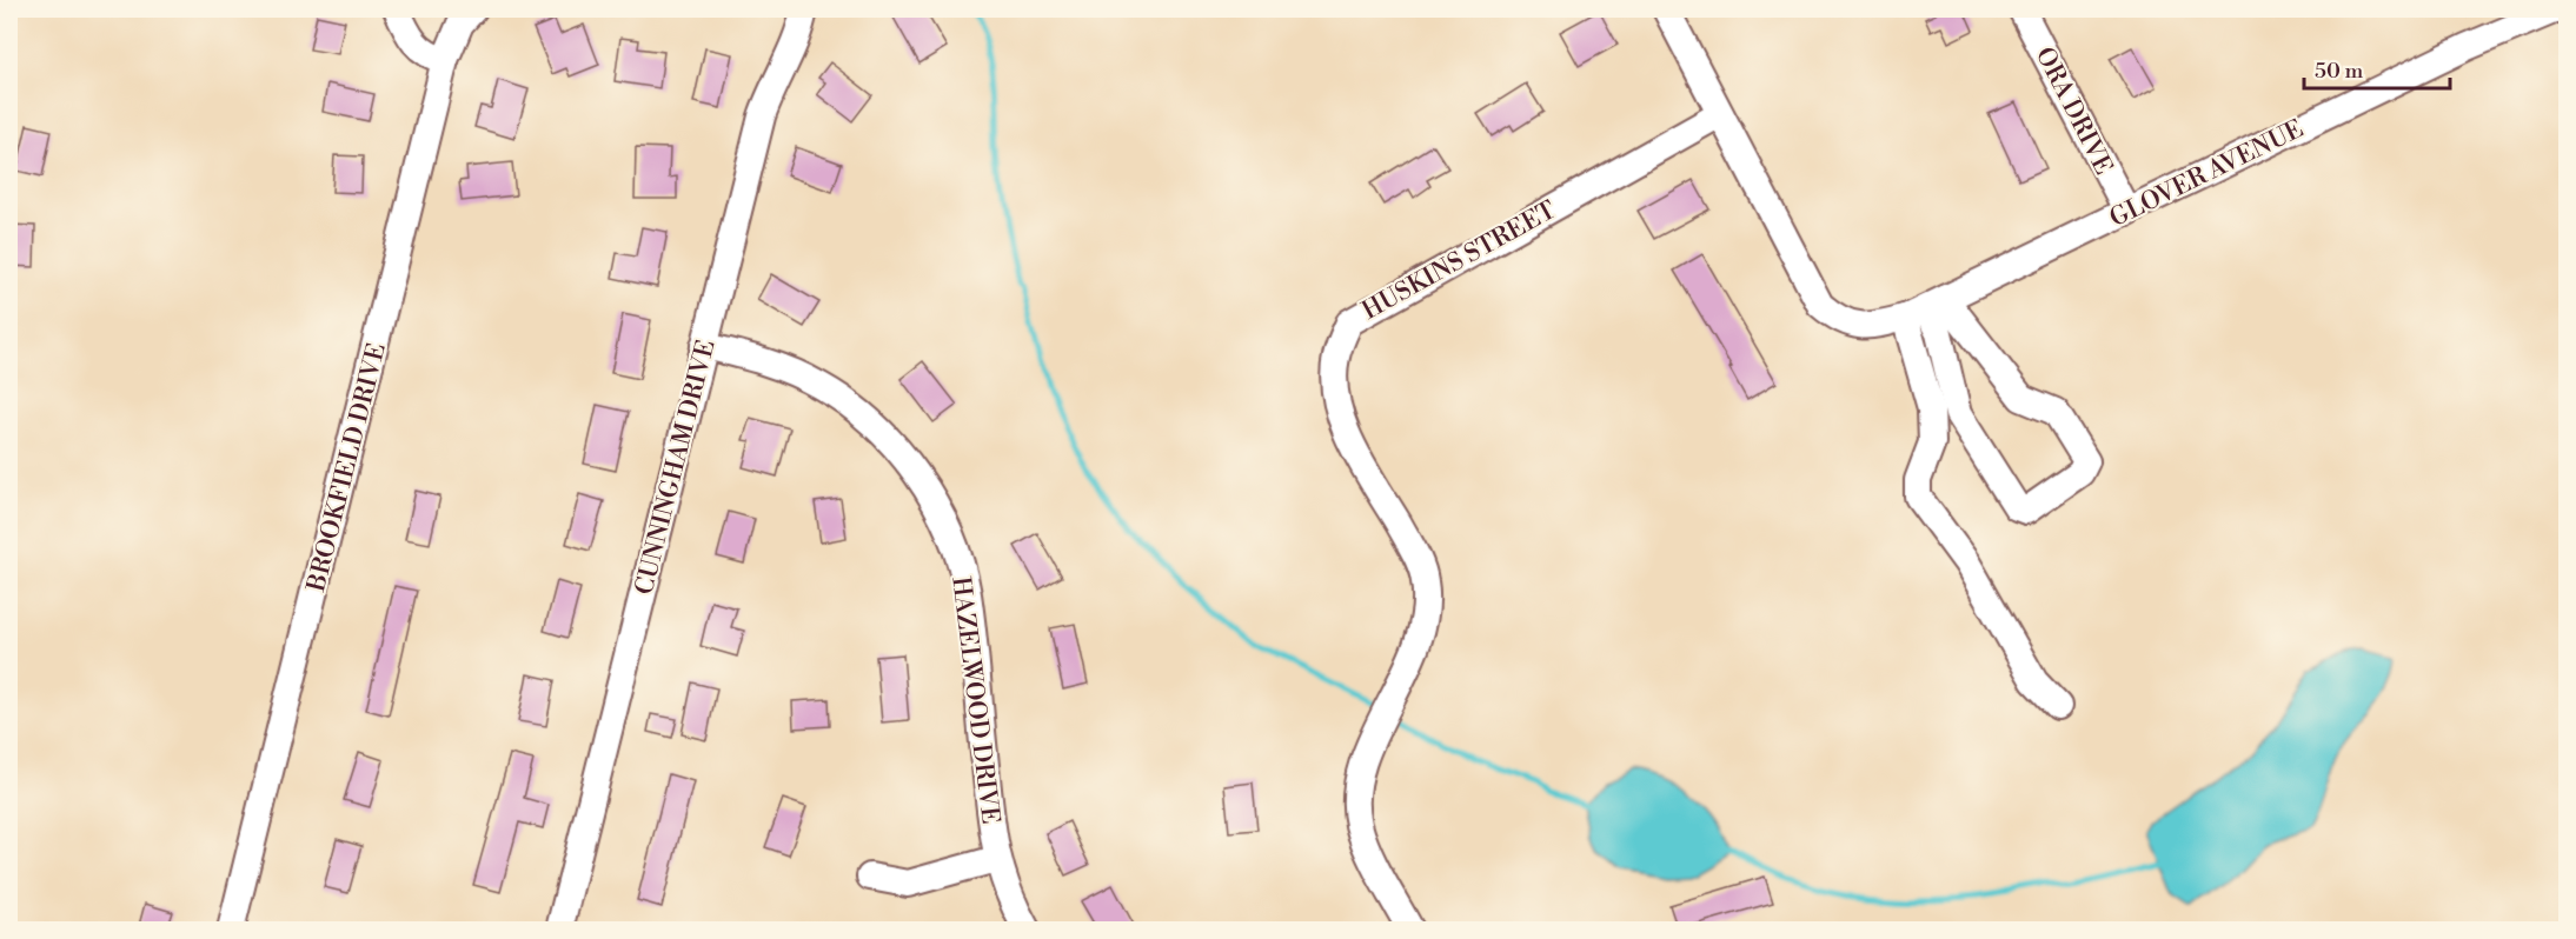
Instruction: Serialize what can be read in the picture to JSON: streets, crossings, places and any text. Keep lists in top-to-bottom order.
{
  "streets": {
    "street": [
      "ORA DRIVE",
      "GLOVER AVENUE",
      "HUSKINS STREET",
      "BROOKFIELD DRIVE",
      "CUNNINGHAM DRIVE",
      "HAZELWOOD DRIVE"
    ]
  },
  "crossings": [
    ["ORA DRIVE", "GLOVER AVENUE"],
    ["GLOVER AVENUE", "HUSKINS STREET"],
    ["CUNNINGHAM DRIVE", "HAZELWOOD DRIVE"]
  ],
  "scale_bar": "50 m"
}
